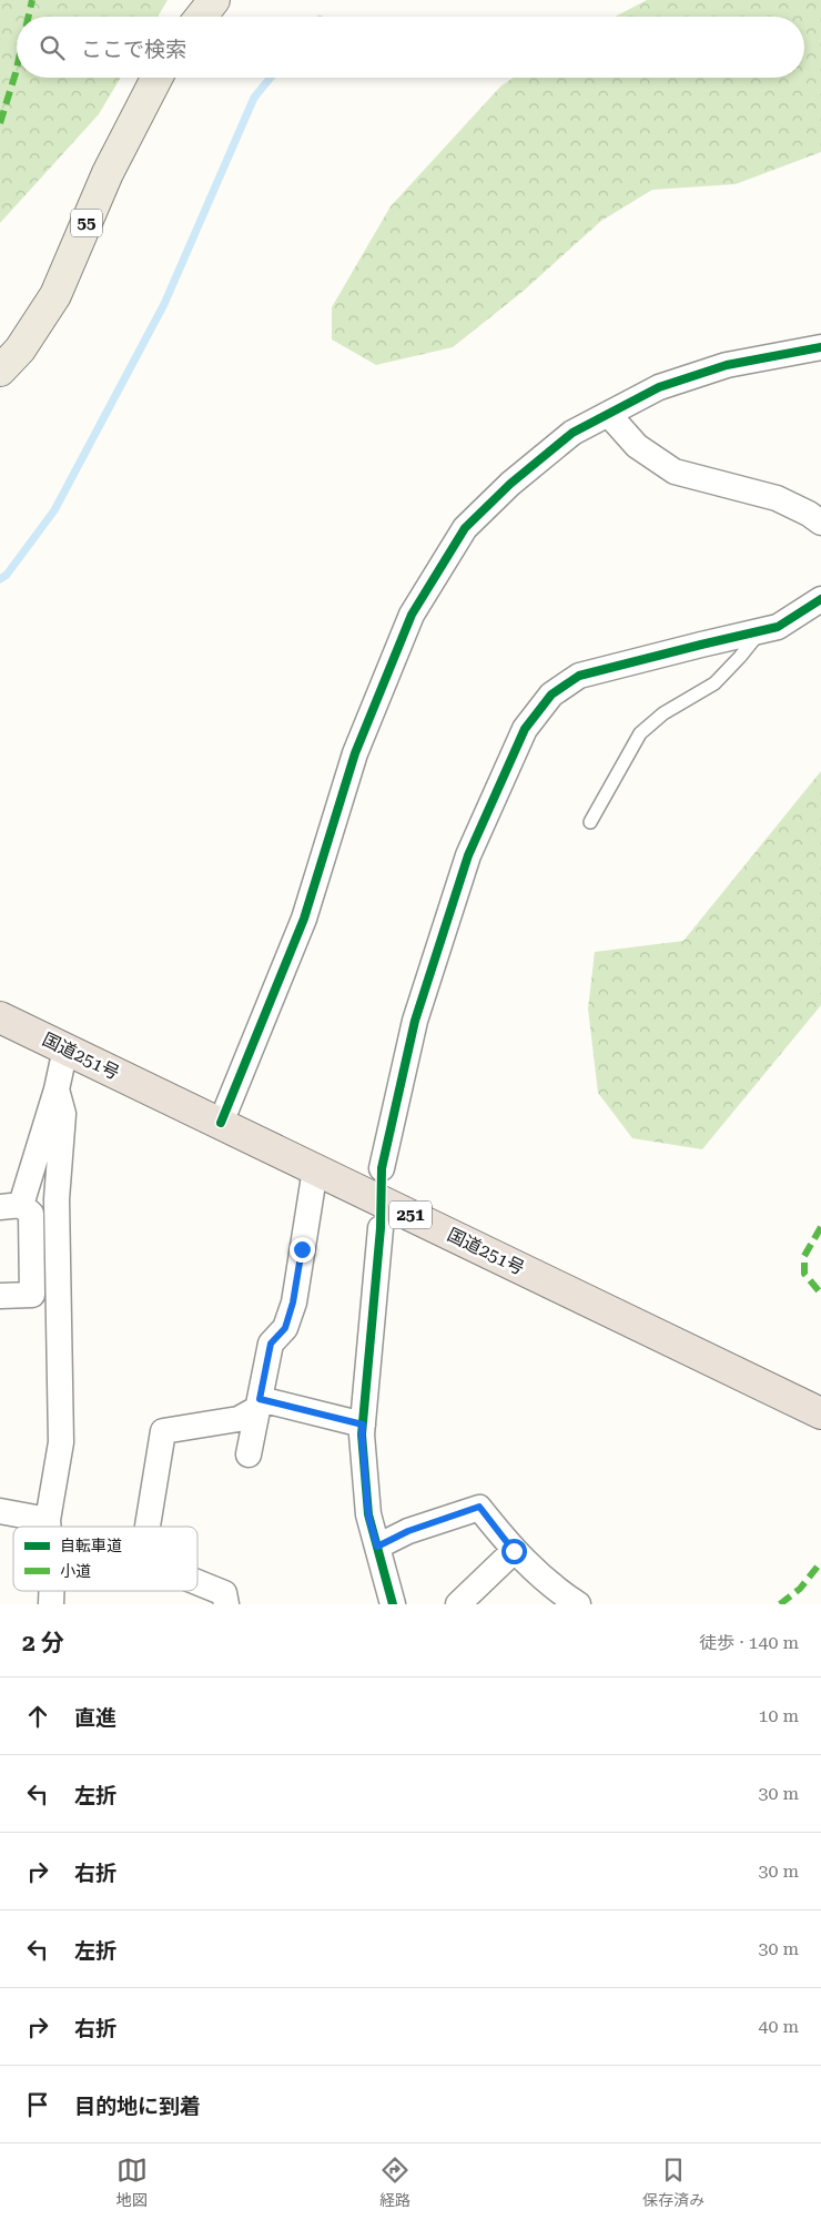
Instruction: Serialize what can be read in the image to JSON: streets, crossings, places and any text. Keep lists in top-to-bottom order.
{
  "streets": {
    "highway": ["国道251号", "251"],
    "main road": ["55"]
  },
  "legend": ["自転車道", "小道"],
  "page": {
    "search": "ここで検索",
    "heading": ["2 分", "徒歩 · 140 m"],
    "list": [
      ["直進", "10 m"],
      ["左折", "30 m"],
      ["右折", "30 m"],
      ["左折", "30 m"],
      ["右折", "40 m"],
      "目的地に到着"
    ],
    "nav": ["地図", "経路", "保存済み"]
  }
}
